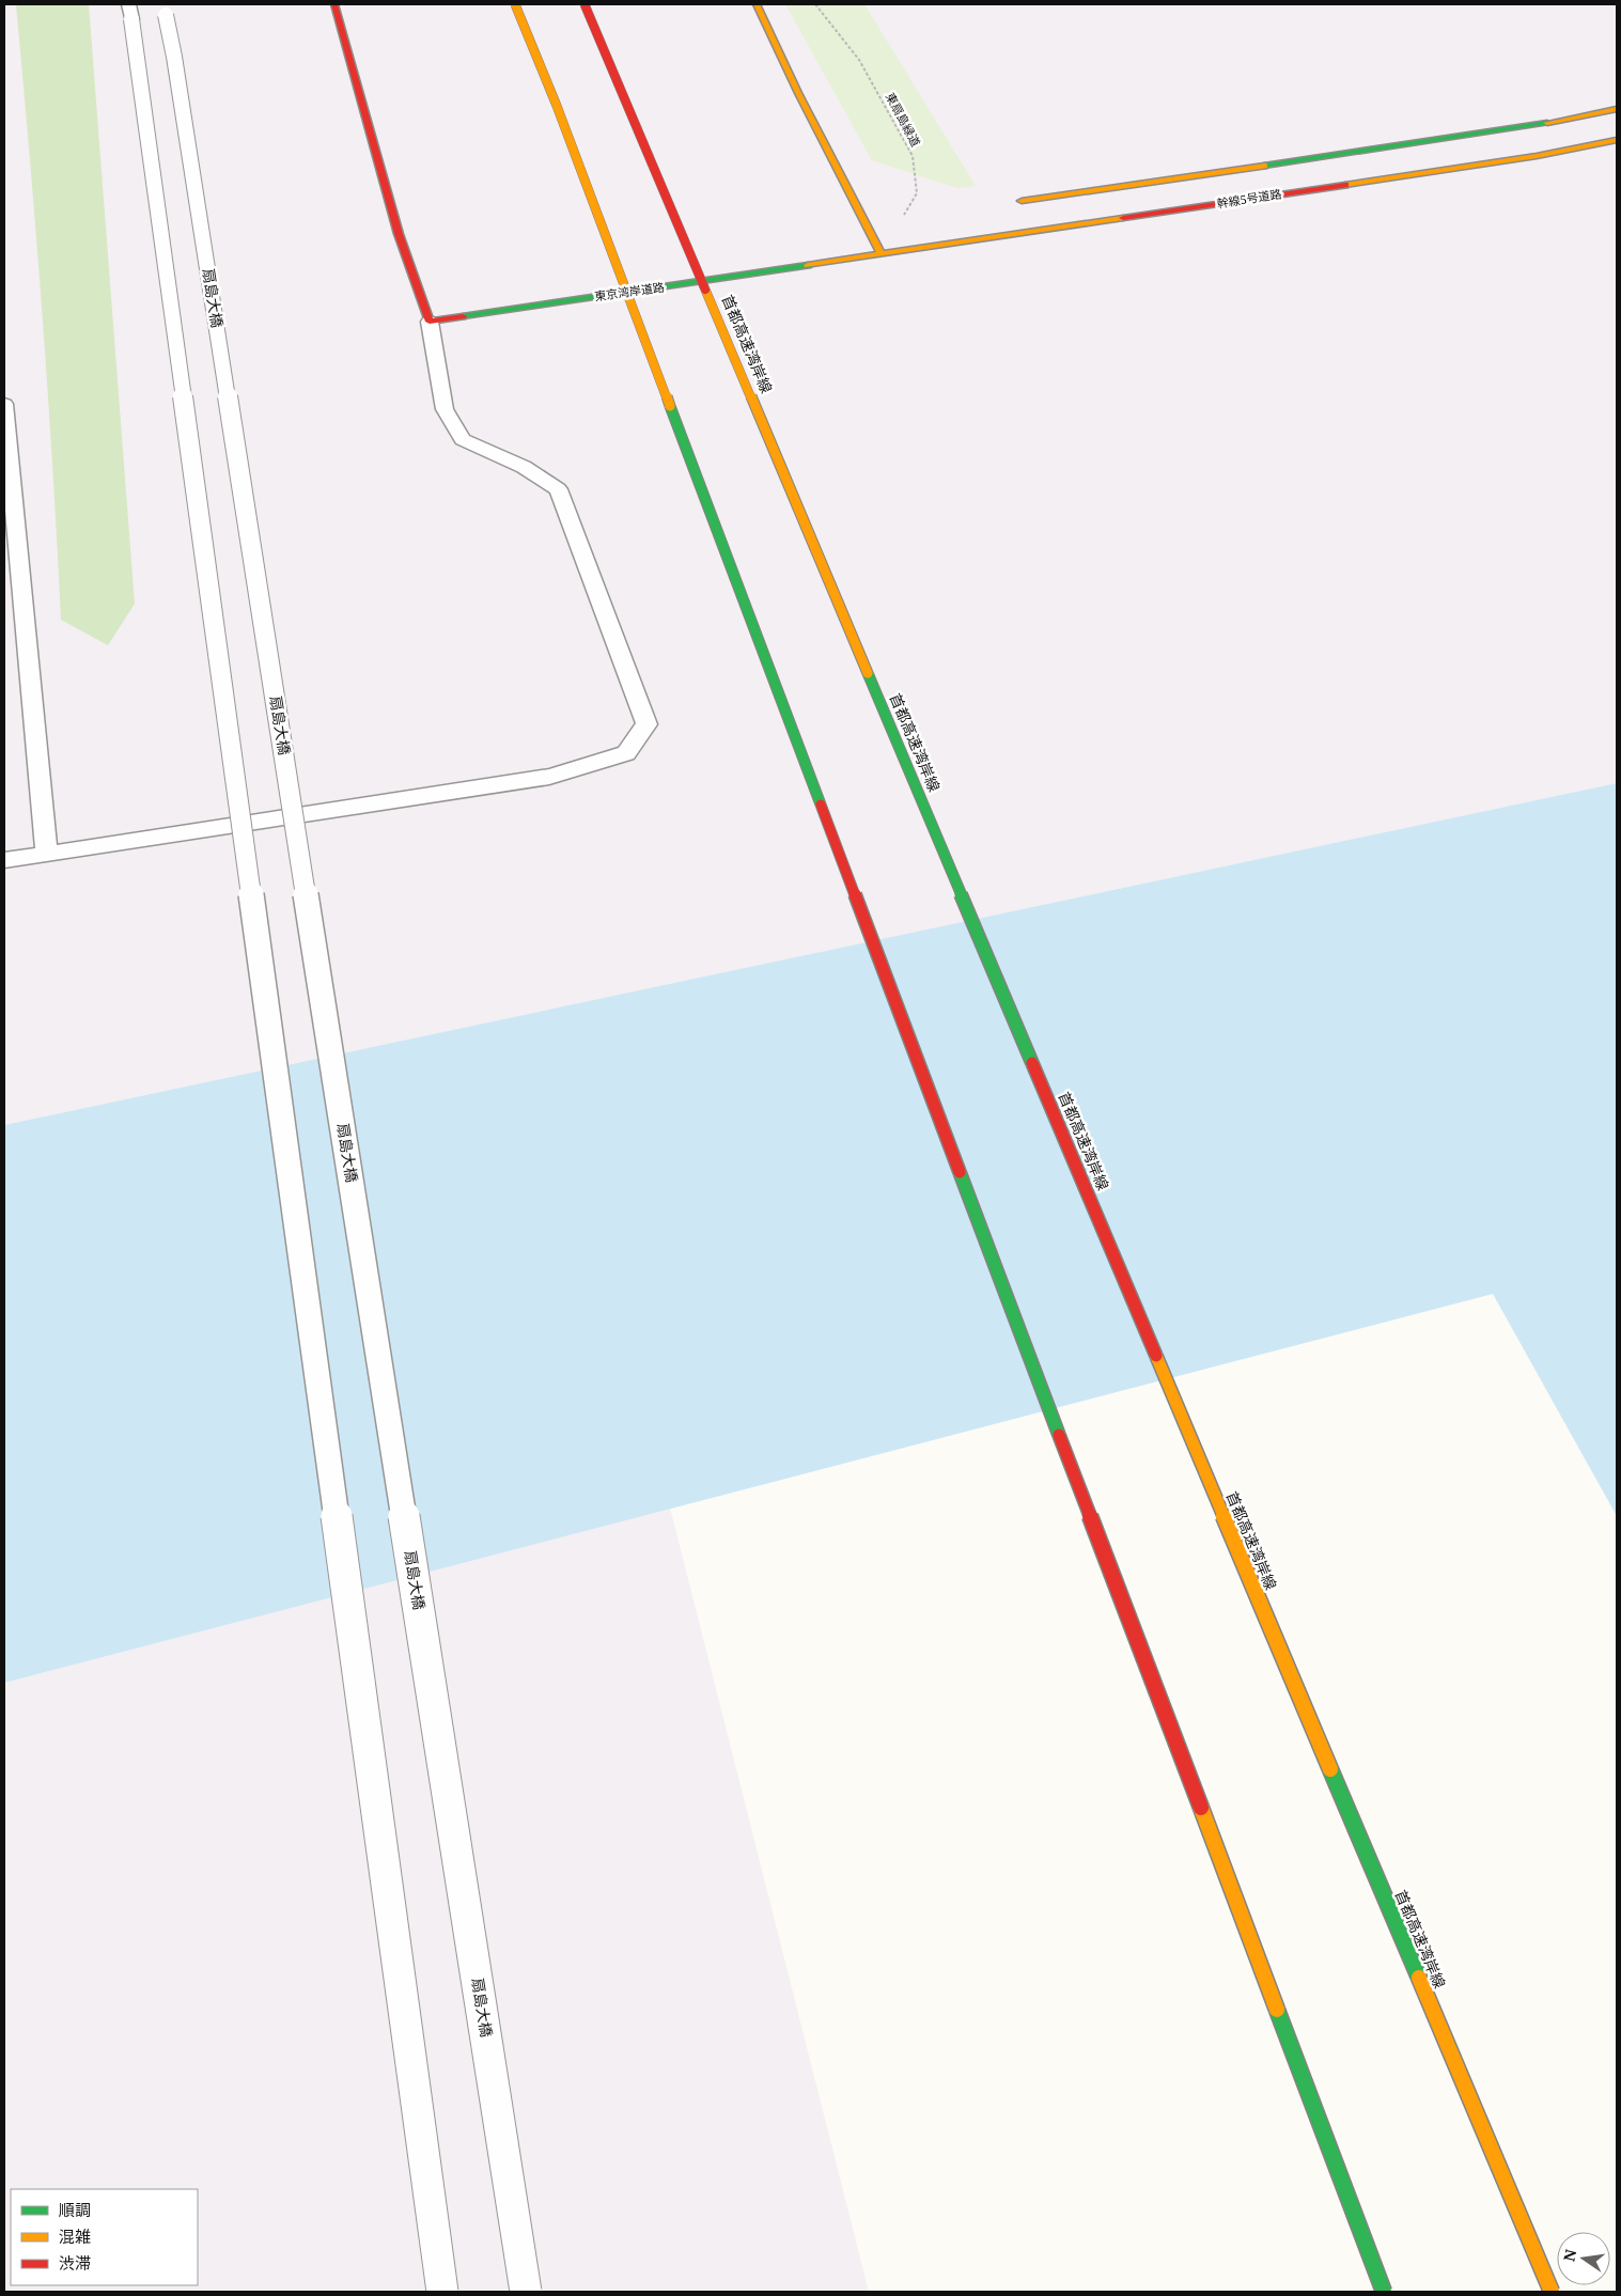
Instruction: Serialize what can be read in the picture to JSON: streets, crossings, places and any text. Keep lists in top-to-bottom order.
{
  "streets": {
    "main road": ["幹線5号道路", "東京湾岸道路", "首都高速湾岸線"],
    "lane": ["扇島大橋"],
    "path": ["東扇島緑道"]
  },
  "crossings": [
    ["東扇島緑道", "幹線5号道路"],
    ["東扇島緑道", "東京湾岸道路"],
    ["幹線5号道路", "東京湾岸道路"]
  ],
  "legend": ["順調", "混雑", "渋滞"],
  "north": "left"
}
